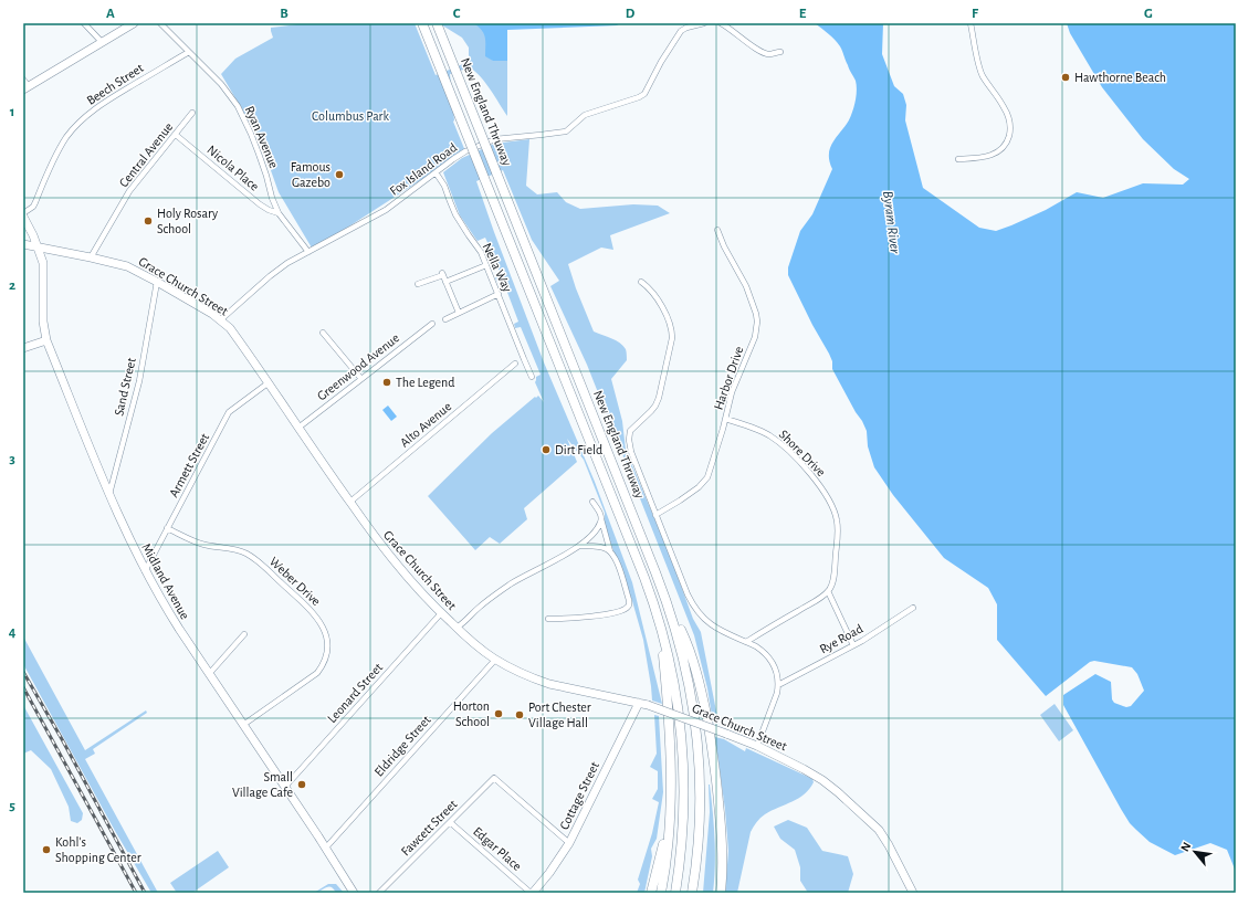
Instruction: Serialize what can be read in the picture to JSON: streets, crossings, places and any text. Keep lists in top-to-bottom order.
{
  "streets": {
    "highway": ["New England Thruway"],
    "street": [
      "Beech Street",
      "Ryan Avenue",
      "Central Avenue",
      "Nicola Place",
      "Fox Island Road",
      "Nella Way",
      "Grace Church Street",
      "Greenwood Avenue",
      "Harbor Drive",
      "Sand Street",
      "Alto Avenue",
      "Shore Drive",
      "Armett Street",
      "Midland Avenue",
      "Weber Drive",
      "Rye Road",
      "Leonard Street",
      "Eldridge Street",
      "Cottage Street",
      "Fawcett Street",
      "Edgar Place"
    ]
  },
  "crossings": [
    ["Beech Street", "Ryan Avenue"],
    ["Ryan Avenue", "Nicola Place"],
    ["Ryan Avenue", "Fox Island Road"],
    ["Central Avenue", "Nicola Place"],
    ["Central Avenue", "Grace Church Street"],
    ["Fox Island Road", "Nella Way"],
    ["Fox Island Road", "Grace Church Street"],
    ["Grace Church Street", "Greenwood Avenue"],
    ["Grace Church Street", "Sand Street"],
    ["Grace Church Street", "Alto Avenue"],
    ["Grace Church Street", "Armett Street"],
    ["Grace Church Street", "Midland Avenue"],
    ["Grace Church Street", "Leonard Street"],
    ["Grace Church Street", "Eldridge Street"],
    ["Grace Church Street", "Cottage Street"],
    ["Harbor Drive", "Shore Drive"],
    ["Sand Street", "Midland Avenue"],
    ["Armett Street", "Midland Avenue"],
    ["Armett Street", "Weber Drive"],
    ["Midland Avenue", "Weber Drive"],
    ["Midland Avenue", "Leonard Street"],
    ["Midland Avenue", "Eldridge Street"],
    ["Cottage Street", "Fawcett Street"],
    ["Cottage Street", "Edgar Place"],
    ["Fawcett Street", "Edgar Place"]
  ],
  "water": ["Byram River"],
  "parks": ["Columbus Park"],
  "places": [
    "Hawthorne Beach",
    "Famous Gazebo",
    "Holy Rosary School",
    "The Legend",
    "Dirt Field",
    "Horton School",
    "Port Chester Village Hall",
    "Small Village Cafe",
    "Kohl's Shopping Center"
  ],
  "north": "top left",
  "grid": {
    "columns": [
      "A",
      "B",
      "C",
      "D",
      "E",
      "F",
      "G"
    ],
    "rows": [
      "1",
      "2",
      "3",
      "4",
      "5"
    ]
  }
}
